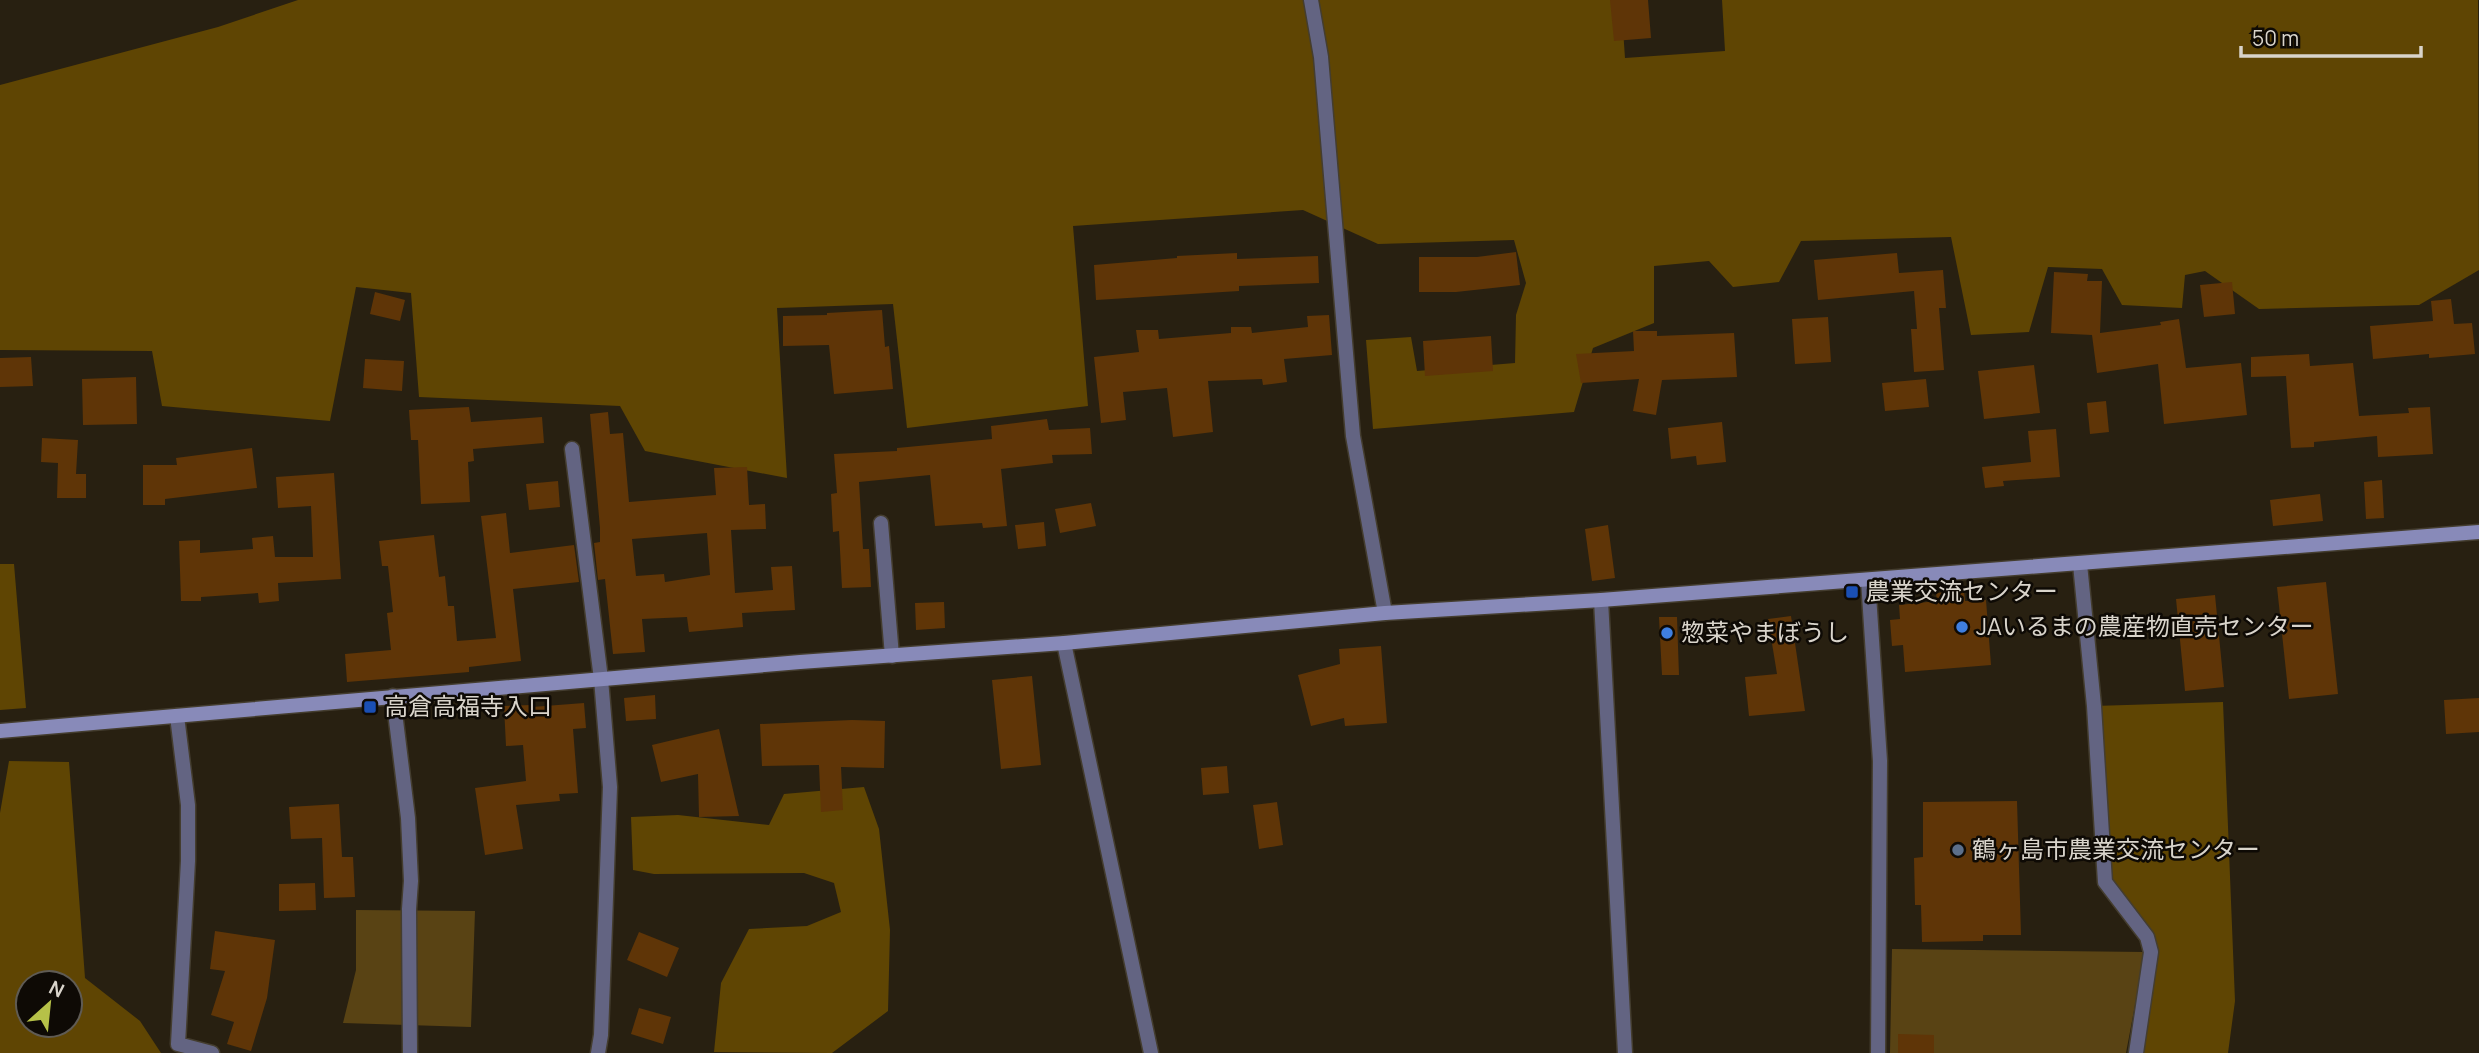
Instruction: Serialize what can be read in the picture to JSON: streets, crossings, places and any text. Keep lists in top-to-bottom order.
{
  "places": {
    "transit": ["農業交流センター", "高倉高福寺入口"],
    "other": ["JAいるまの農産物直売センター", "惣菜やまぼうし", "鶴ヶ島市農業交流センター"]
  },
  "scale_bar": "50 m",
  "north": "top right"
}
